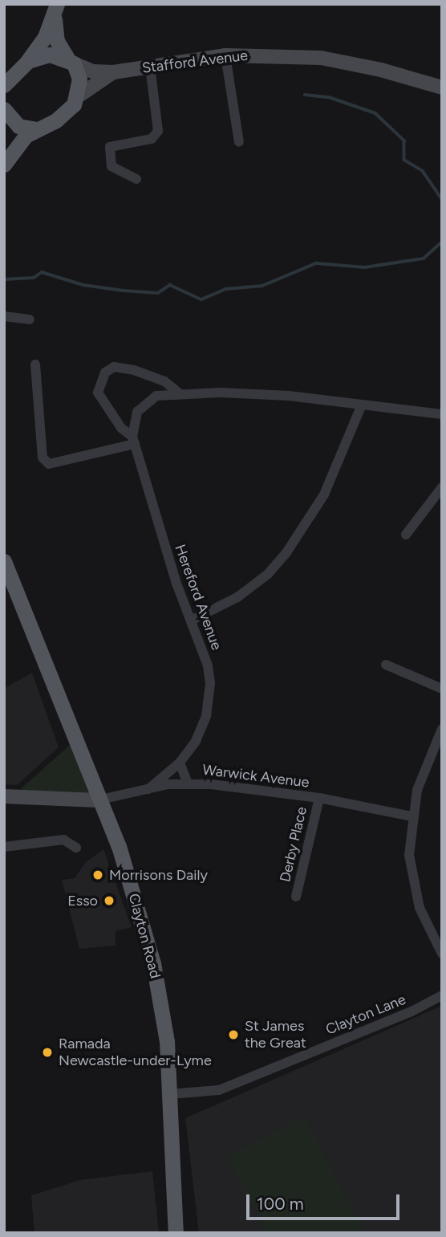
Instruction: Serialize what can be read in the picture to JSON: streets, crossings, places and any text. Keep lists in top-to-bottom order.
{
  "streets": {
    "main road": ["Clayton Road"],
    "street": [
      "Stafford Avenue",
      "Hereford Avenue",
      "Warwick Avenue",
      "Derby Place",
      "Clayton Lane"
    ]
  },
  "crossings": [
    ["Hereford Avenue", "Warwick Avenue"],
    ["Warwick Avenue", "Derby Place"],
    ["Warwick Avenue", "Clayton Road"],
    ["Clayton Road", "Clayton Lane"]
  ],
  "places": [
    "Morrisons Daily",
    "Esso",
    "St James the Great",
    "Ramada Newcastle-under-Lyme"
  ],
  "scale_bar": "100 m"
}
